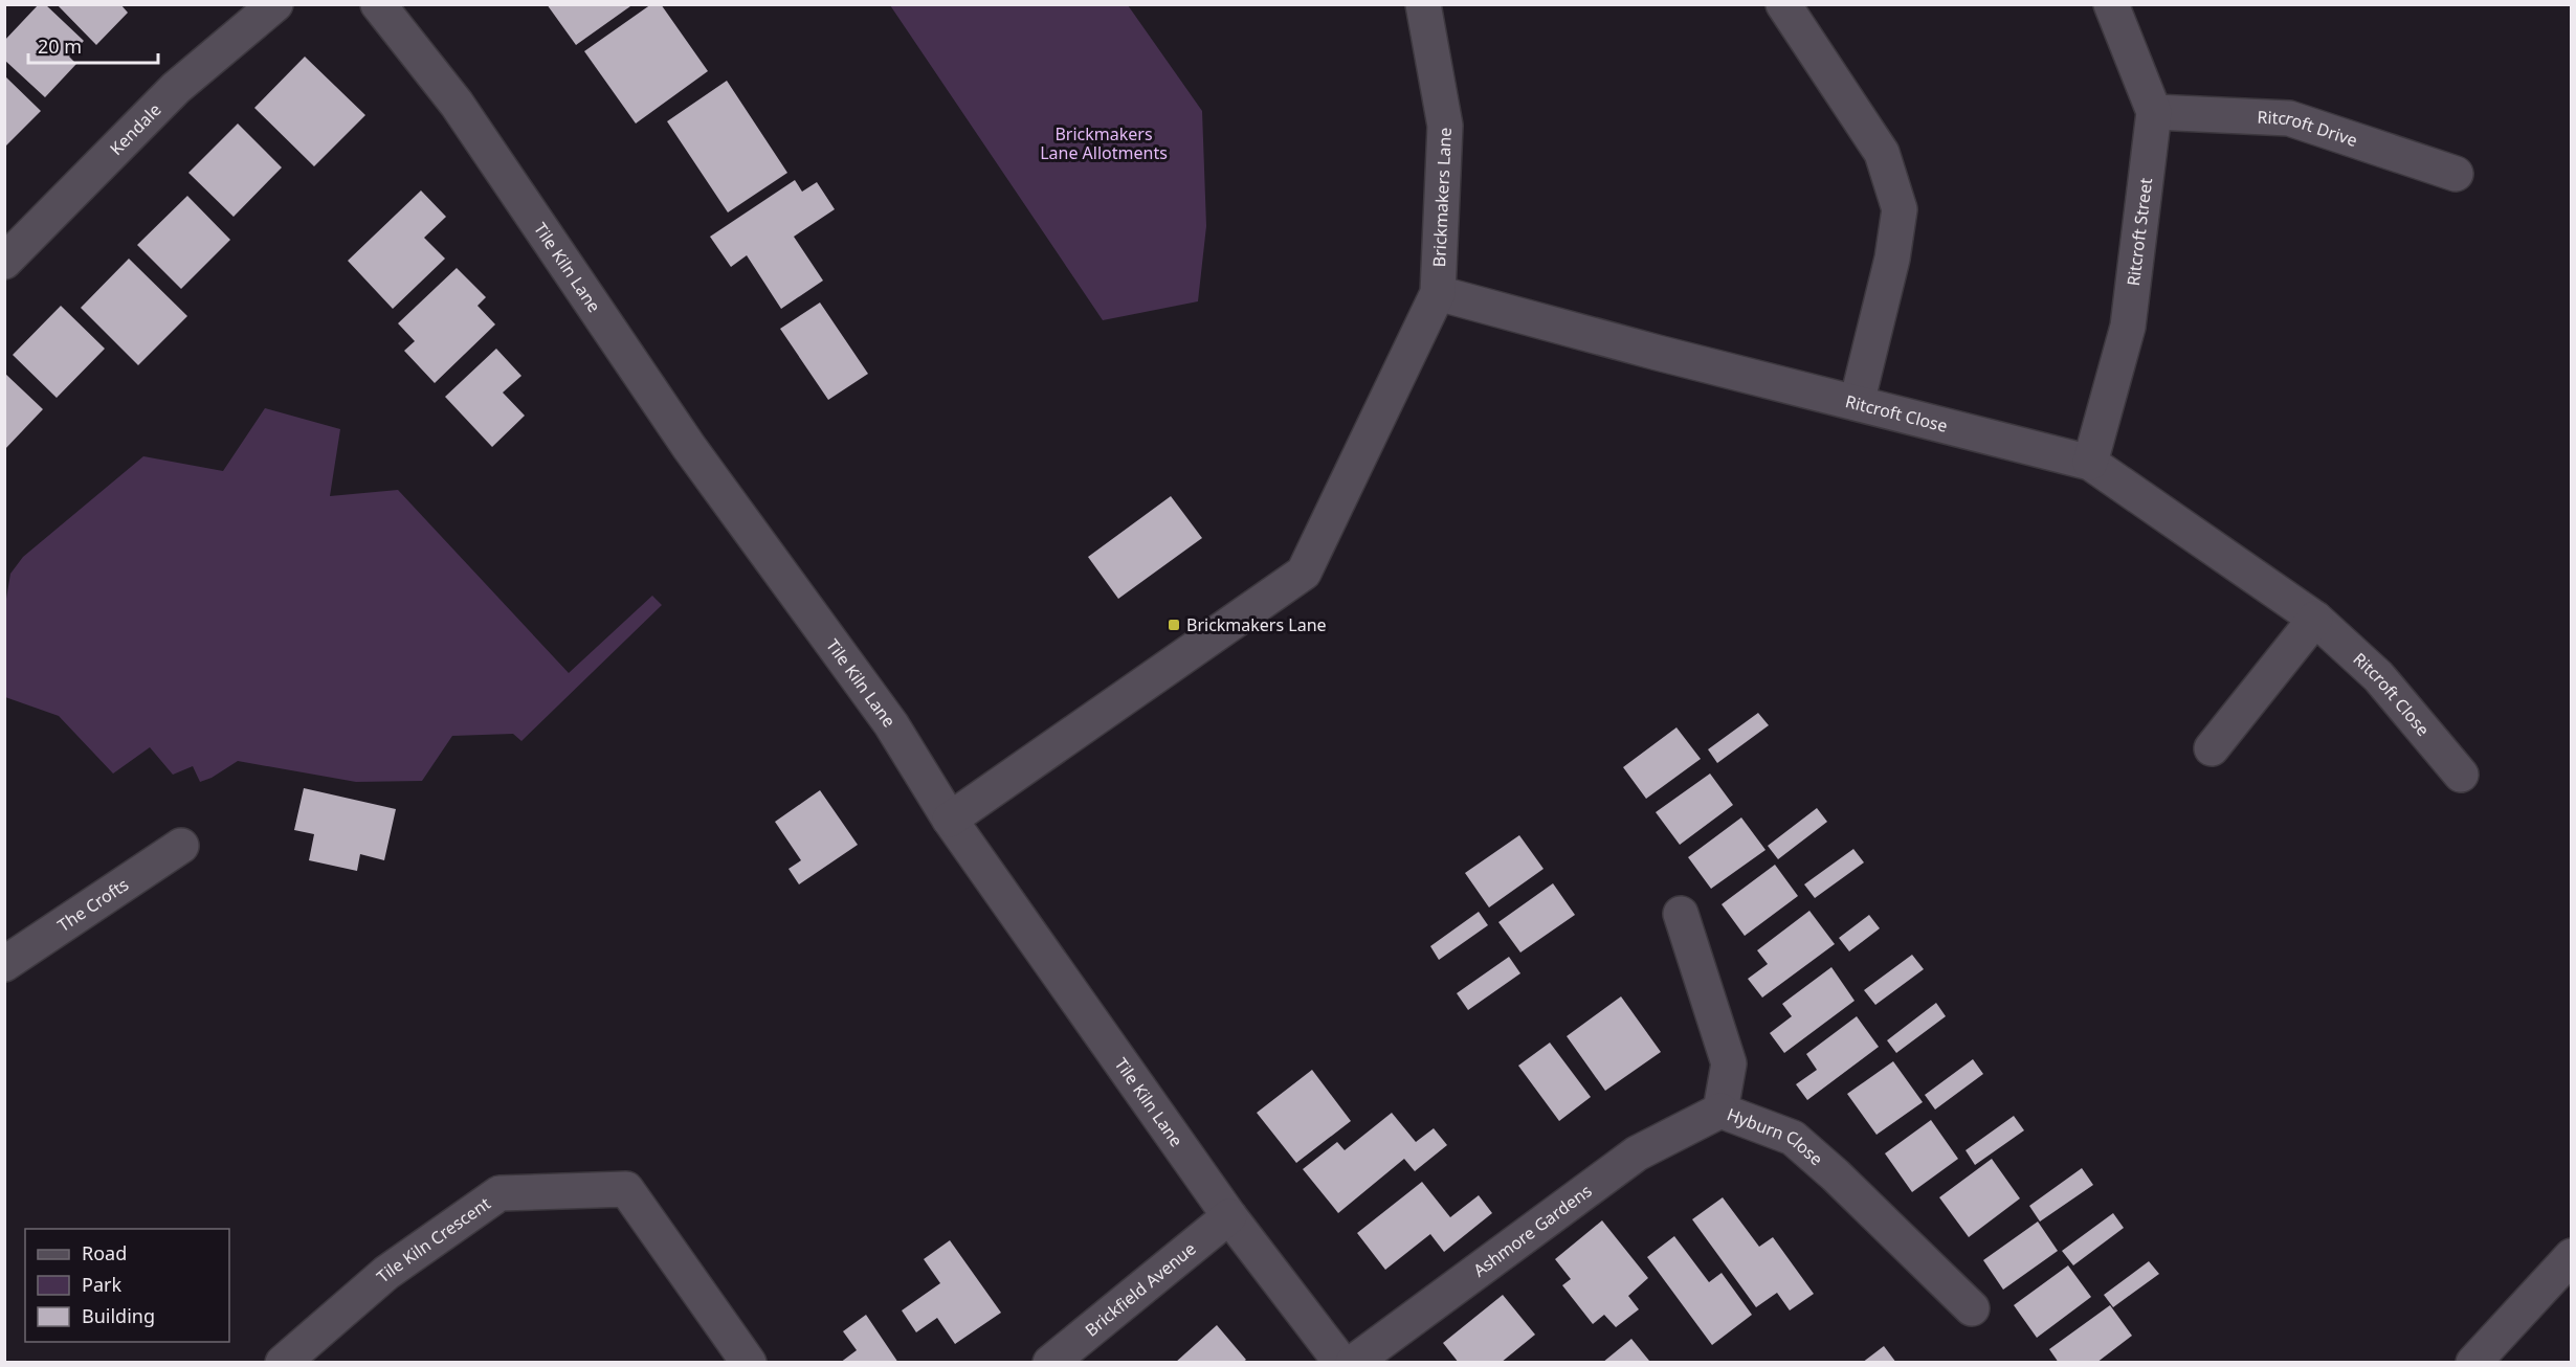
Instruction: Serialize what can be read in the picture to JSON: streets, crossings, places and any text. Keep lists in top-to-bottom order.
{
  "streets": {
    "street": [
      "Kendale",
      "Ritcroft Drive",
      "Brickmakers Lane",
      "Ritcroft Street",
      "Tile Kiln Lane",
      "Ritcroft Close",
      "The Crofts",
      "Hyburn Close",
      "Ashmore Gardens",
      "Tile Kiln Crescent",
      "Brickfield Avenue"
    ]
  },
  "crossings": [
    ["Ritcroft Drive", "Ritcroft Street"],
    ["Brickmakers Lane", "Tile Kiln Lane"],
    ["Brickmakers Lane", "Ritcroft Close"],
    ["Ritcroft Street", "Ritcroft Close"],
    ["Tile Kiln Lane", "Brickfield Avenue"],
    ["Hyburn Close", "Ashmore Gardens"]
  ],
  "parks": ["Brickmakers Lane Allotments"],
  "places": {
    "transit": ["Brickmakers Lane"]
  },
  "legend": ["Road", "Park", "Building"],
  "scale_bar": "20 m"
}
